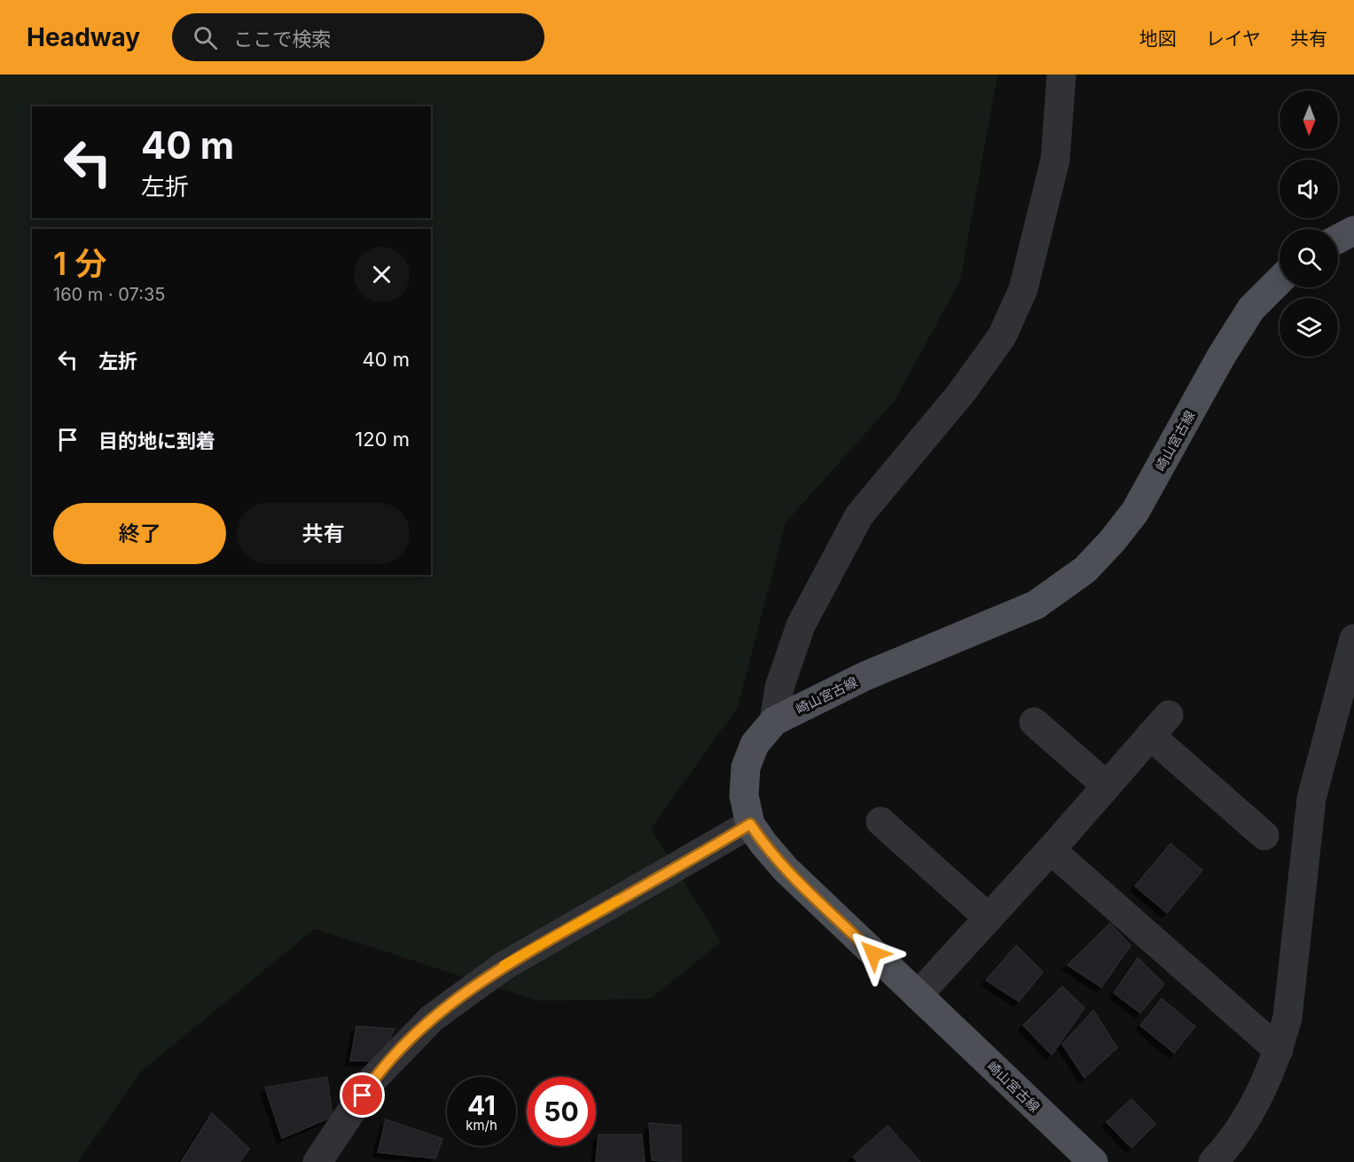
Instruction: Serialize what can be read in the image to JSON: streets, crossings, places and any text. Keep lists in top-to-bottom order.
{
  "streets": {
    "main road": ["崎山宮古線"]
  },
  "north": "bottom",
  "page": {
    "header": "Headway",
    "search": "ここで検索",
    "nav": ["地図", "レイヤ", "共有"],
    "turn": ["40 m", "左折"],
    "heading": ["1 分", "160 m · 07:35"],
    "list": [
      {
        "name": "左折",
        "value": "40 m"
      },
      {
        "name": "目的地に到着",
        "value": "120 m"
      }
    ],
    "buttons": ["終了", "共有"],
    "speed": "41 km/h",
    "limit": "50"
  }
}
